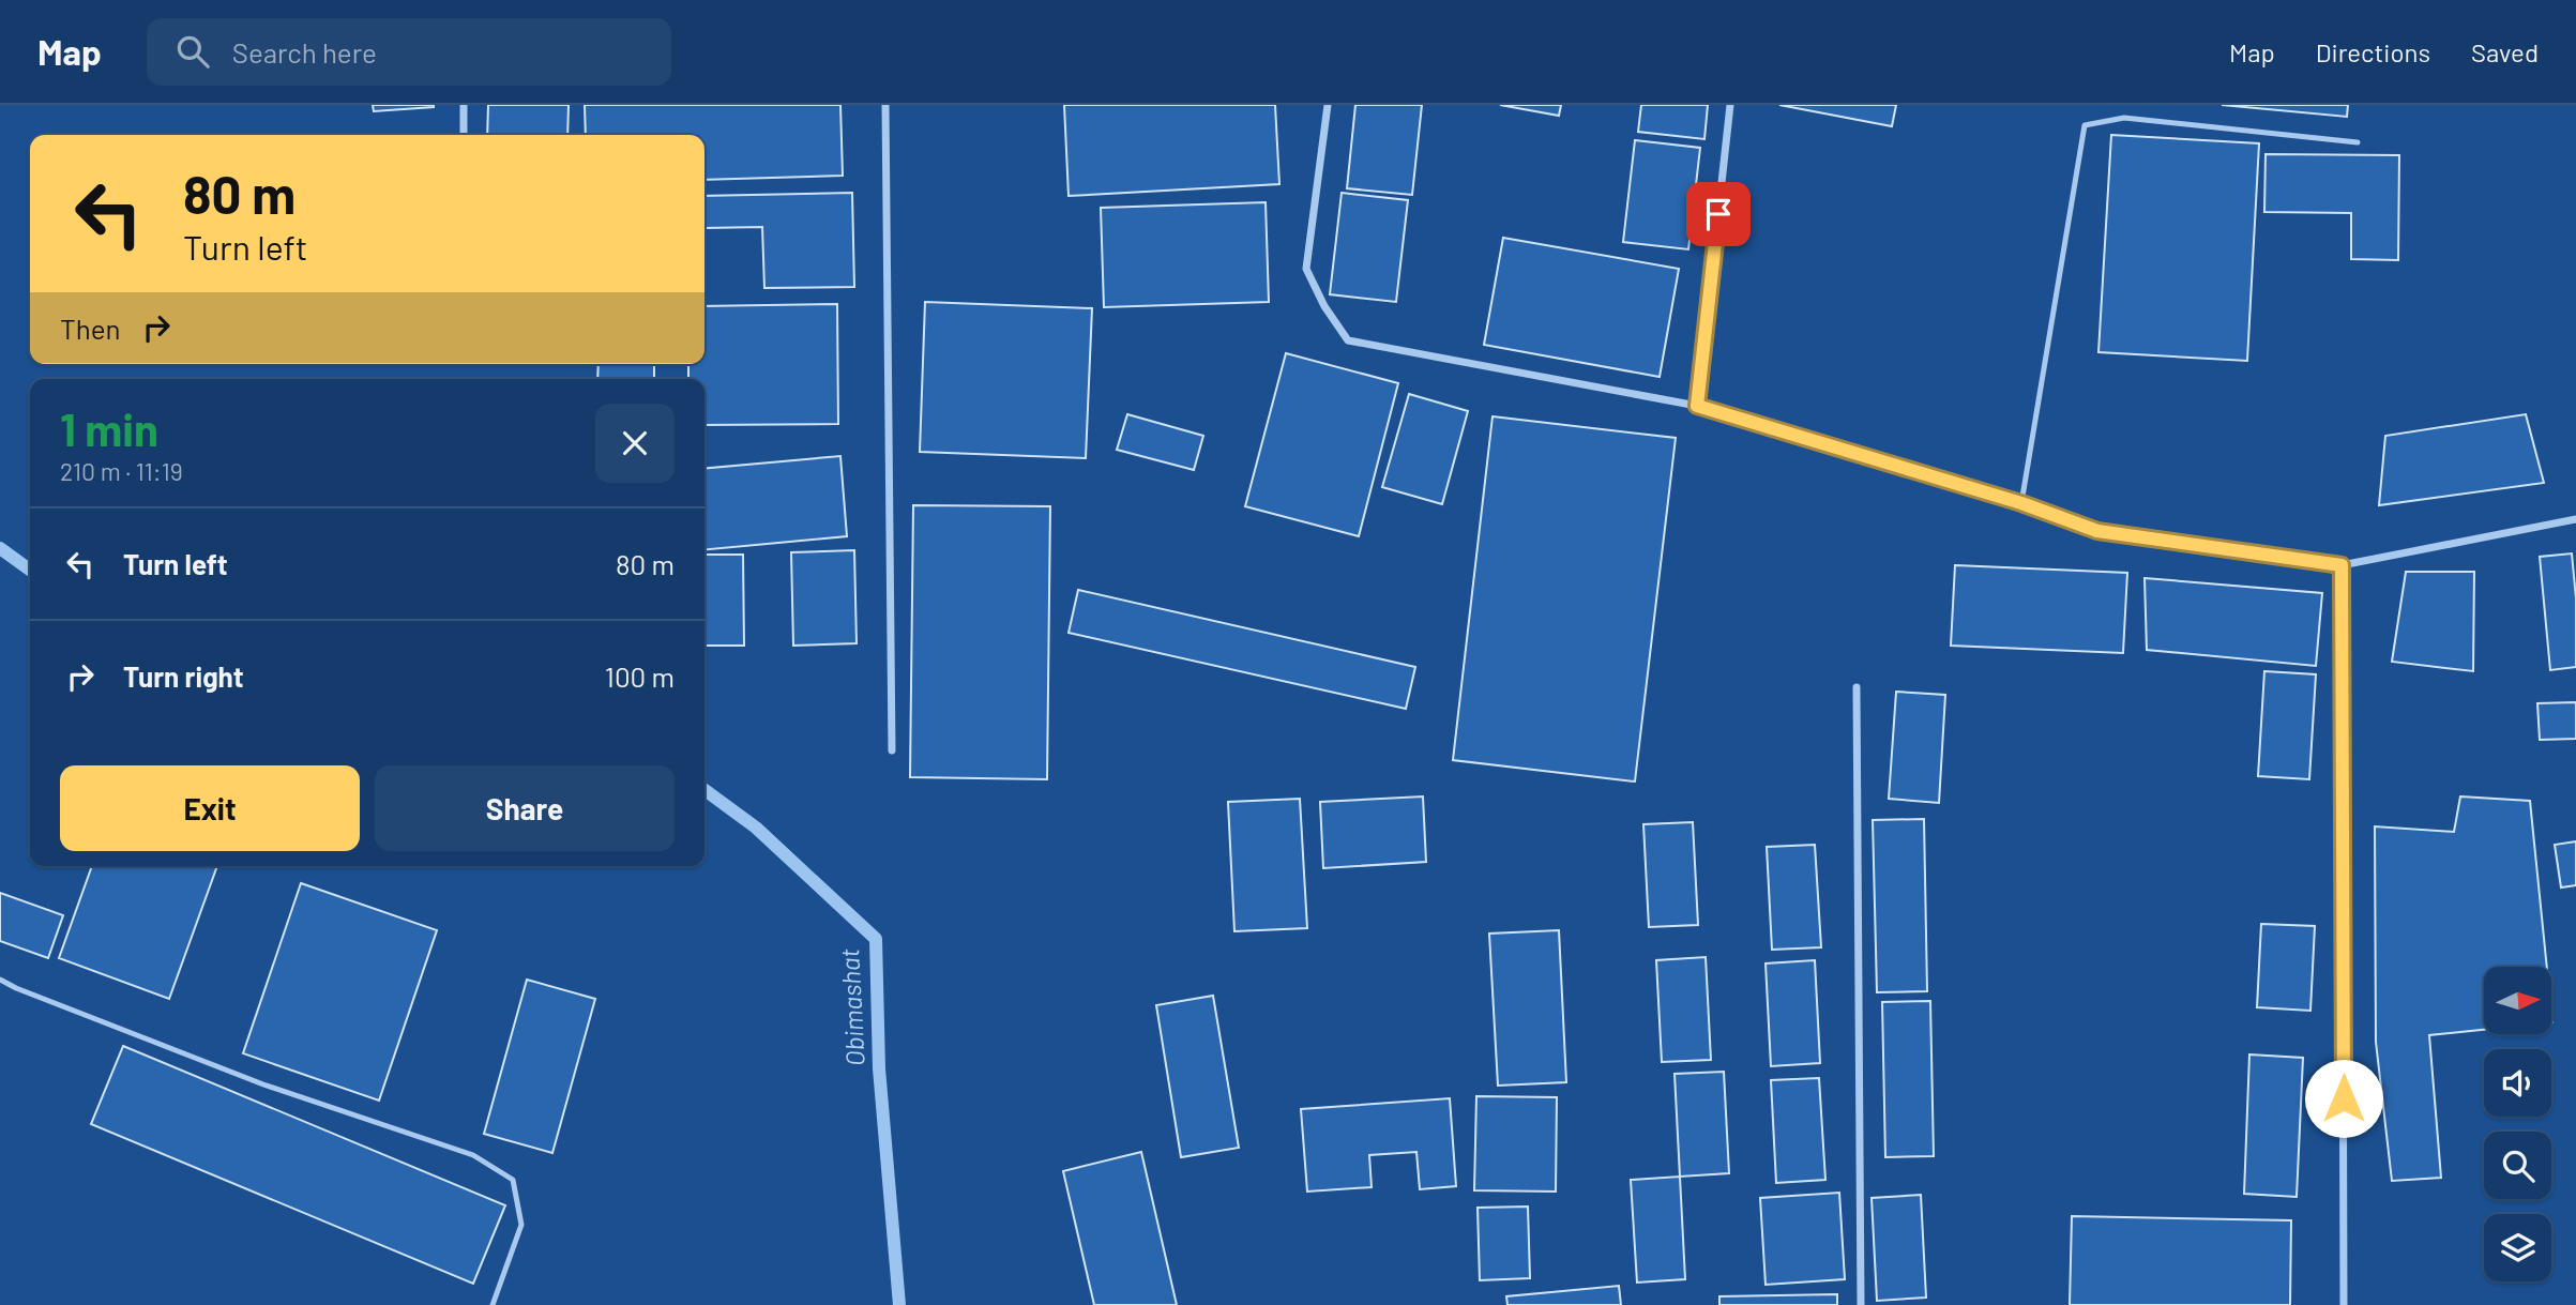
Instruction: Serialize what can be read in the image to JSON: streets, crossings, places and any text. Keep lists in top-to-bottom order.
{
  "water": ["Obimashat"],
  "north": "right",
  "page": {
    "header": "Map",
    "search": "Search here",
    "nav": ["Map", "Directions", "Saved"],
    "turn": ["80 m", "Turn left"],
    "then": "Then",
    "heading": ["1 min", "210 m · 11:19"],
    "list": [
      {
        "name": "Turn left",
        "value": "80 m"
      },
      {
        "name": "Turn right",
        "value": "100 m"
      }
    ],
    "buttons": ["Exit", "Share"]
  }
}
